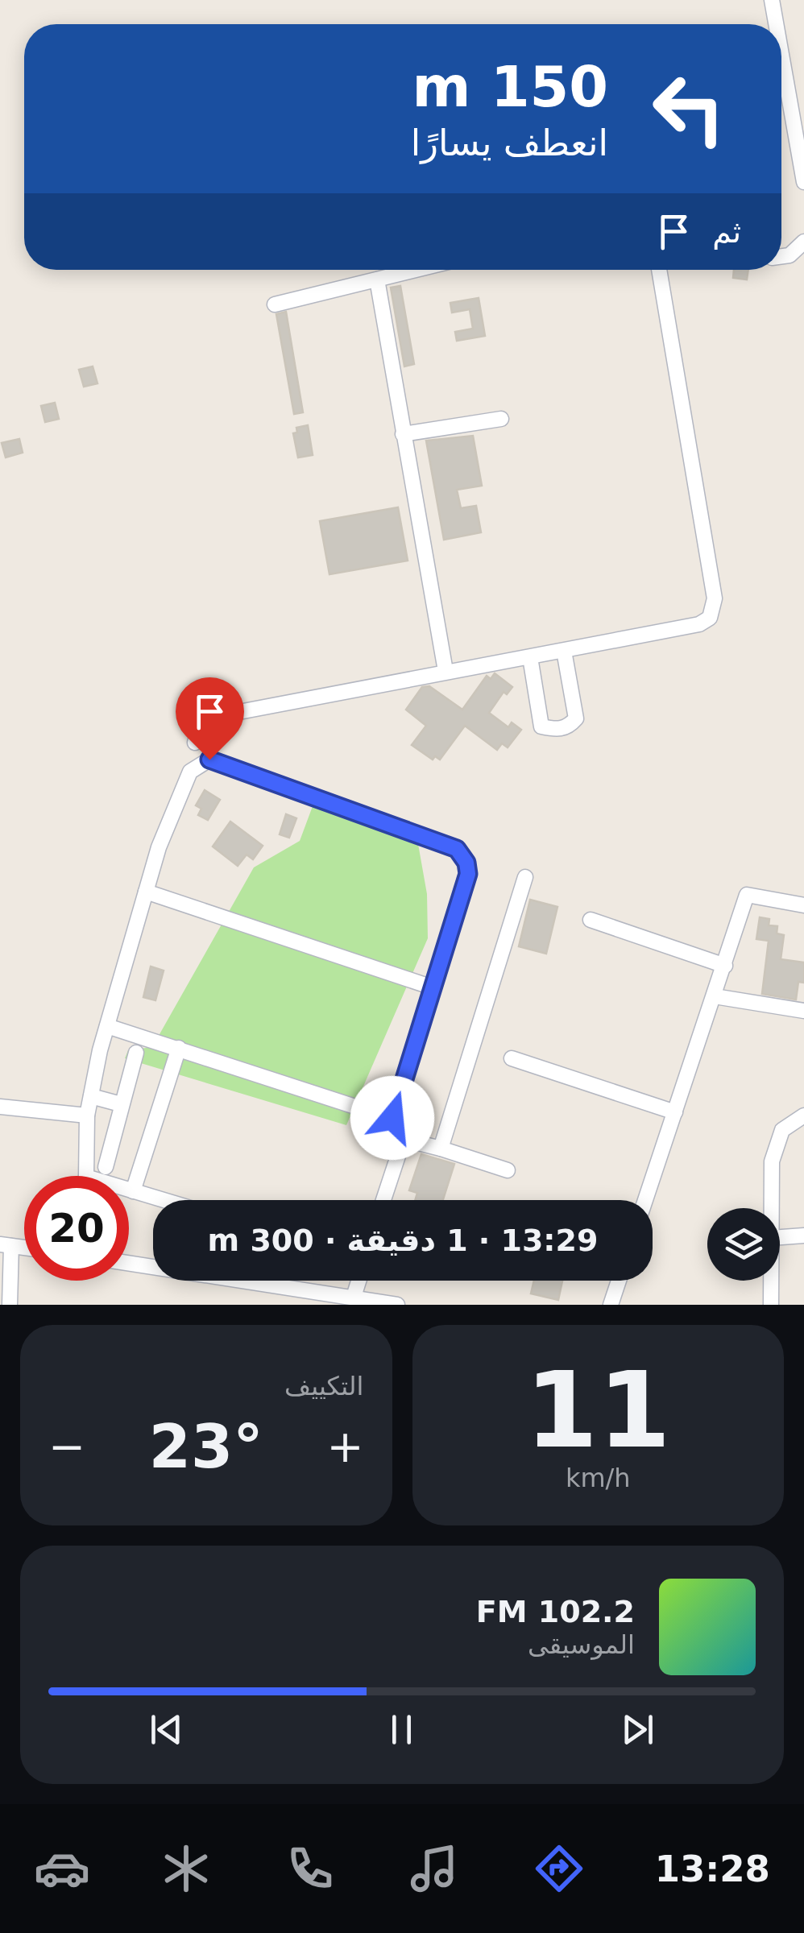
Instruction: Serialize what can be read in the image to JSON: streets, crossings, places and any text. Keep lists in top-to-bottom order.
{
  "page": {
    "turn": ["150 m", "انعطف يسارًا"],
    "then": "ثم",
    "limit": "20",
    "trip": "13:29 · 1 دقيقة · 300 m",
    "tile": [
      ["11", "km/h"],
      "التكييف"
    ],
    "heat": ["−", "23°", "+"],
    "song": ["102.2 FM", "الموسيقى"],
    "tabs": "13:28"
  }
}
